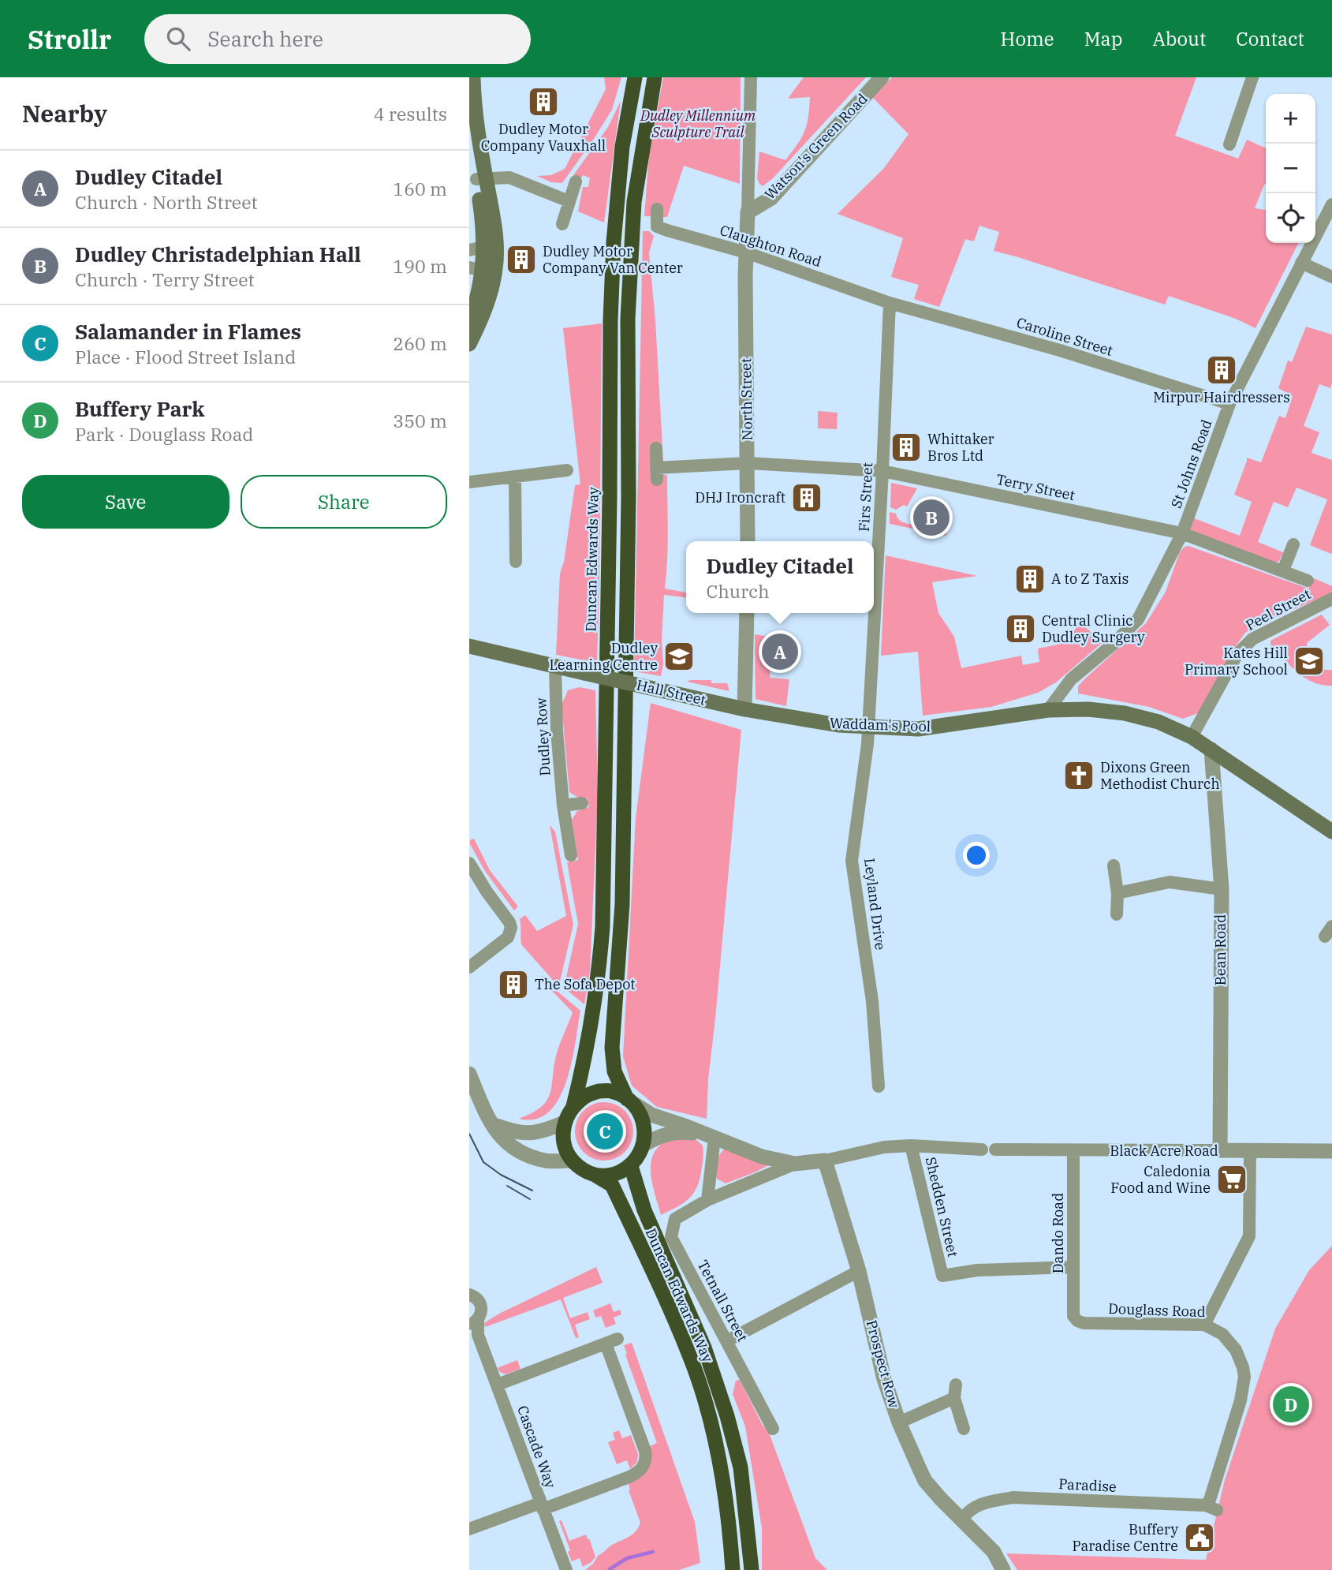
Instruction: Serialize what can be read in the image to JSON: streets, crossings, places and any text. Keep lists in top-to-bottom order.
{
  "streets": {
    "highway": ["Duncan Edwards Way"],
    "main road": ["Hall Street", "Waddam's Pool"],
    "street": [
      "Watson's Green Road",
      "Claughton Road",
      "Caroline Street",
      "North Street",
      "St Johns Road",
      "Terry Street",
      "Firs Street",
      "Peel Street",
      "Dudley Row",
      "Leyland Drive",
      "Bean Road",
      "Black Acre Road",
      "Shedden Street",
      "Dando Road",
      "Tetnall Street",
      "Douglass Road",
      "Prospect Row",
      "Cascade Way",
      "Paradise"
    ]
  },
  "crossings": [
    ["Watson's Green Road", "North Street"],
    ["Claughton Road", "Caroline Street"],
    ["Claughton Road", "North Street"],
    ["Claughton Road", "Firs Street"],
    ["Caroline Street", "St Johns Road"],
    ["Caroline Street", "Firs Street"],
    ["North Street", "Terry Street"],
    ["St Johns Road", "Terry Street"],
    ["St Johns Road", "Waddam's Pool"],
    ["Terry Street", "Firs Street"],
    ["Firs Street", "Waddam's Pool"],
    ["Firs Street", "Leyland Drive"],
    ["Peel Street", "Waddam's Pool"],
    ["Hall Street", "Waddam's Pool"],
    ["Hall Street", "Dudley Row"],
    ["Waddam's Pool", "Leyland Drive"],
    ["Waddam's Pool", "Bean Road"],
    ["Bean Road", "Black Acre Road"],
    ["Black Acre Road", "Dando Road"],
    ["Shedden Street", "Dando Road"],
    ["Dando Road", "Douglass Road"],
    ["Douglass Road", "Paradise"],
    ["Prospect Row", "Paradise"]
  ],
  "parks": ["Dudley Millennium Sculpture Trail"],
  "places": {
    "building": [
      "Dudley Motor Company Vauxhall",
      "Dudley Motor Company Van Center",
      "Mirpur Hairdressers",
      "Whittaker Bros Ltd",
      "DHJ Ironcraft",
      "A to Z Taxis",
      "Central Clinic Dudley Surgery",
      "The Sofa Depot"
    ],
    "school or university": ["Dudley Learning Centre", "Kates Hill Primary School"],
    "church": ["Dixons Green Methodist Church"],
    "supermarket": ["Caledonia Food and Wine"],
    "public building": ["Buffery Paradise Centre"]
  },
  "page": {
    "header": "Strollr",
    "search": "Search here",
    "nav": [
      "Home",
      "Map",
      "About",
      "Contact"
    ],
    "heading": ["Nearby", "4 results"],
    "map_buttons": ["+", "−"],
    "list": [
      {
        "mark": "A",
        "name": "Dudley Citadel",
        "note": "Church · North Street",
        "value": "160 m"
      },
      {
        "mark": "B",
        "name": "Dudley Christadelphian Hall",
        "note": "Church · Terry Street",
        "value": "190 m"
      },
      {
        "mark": "C",
        "name": "Salamander in Flames",
        "note": "Place · Flood Street Island",
        "value": "260 m"
      },
      {
        "mark": "D",
        "name": "Buffery Park",
        "note": "Park · Douglass Road",
        "value": "350 m"
      }
    ],
    "buttons": ["Save", "Share"],
    "pins": [
      "B",
      "A",
      "C",
      "D"
    ],
    "popup": ["Dudley Citadel", "Church"]
  }
}
